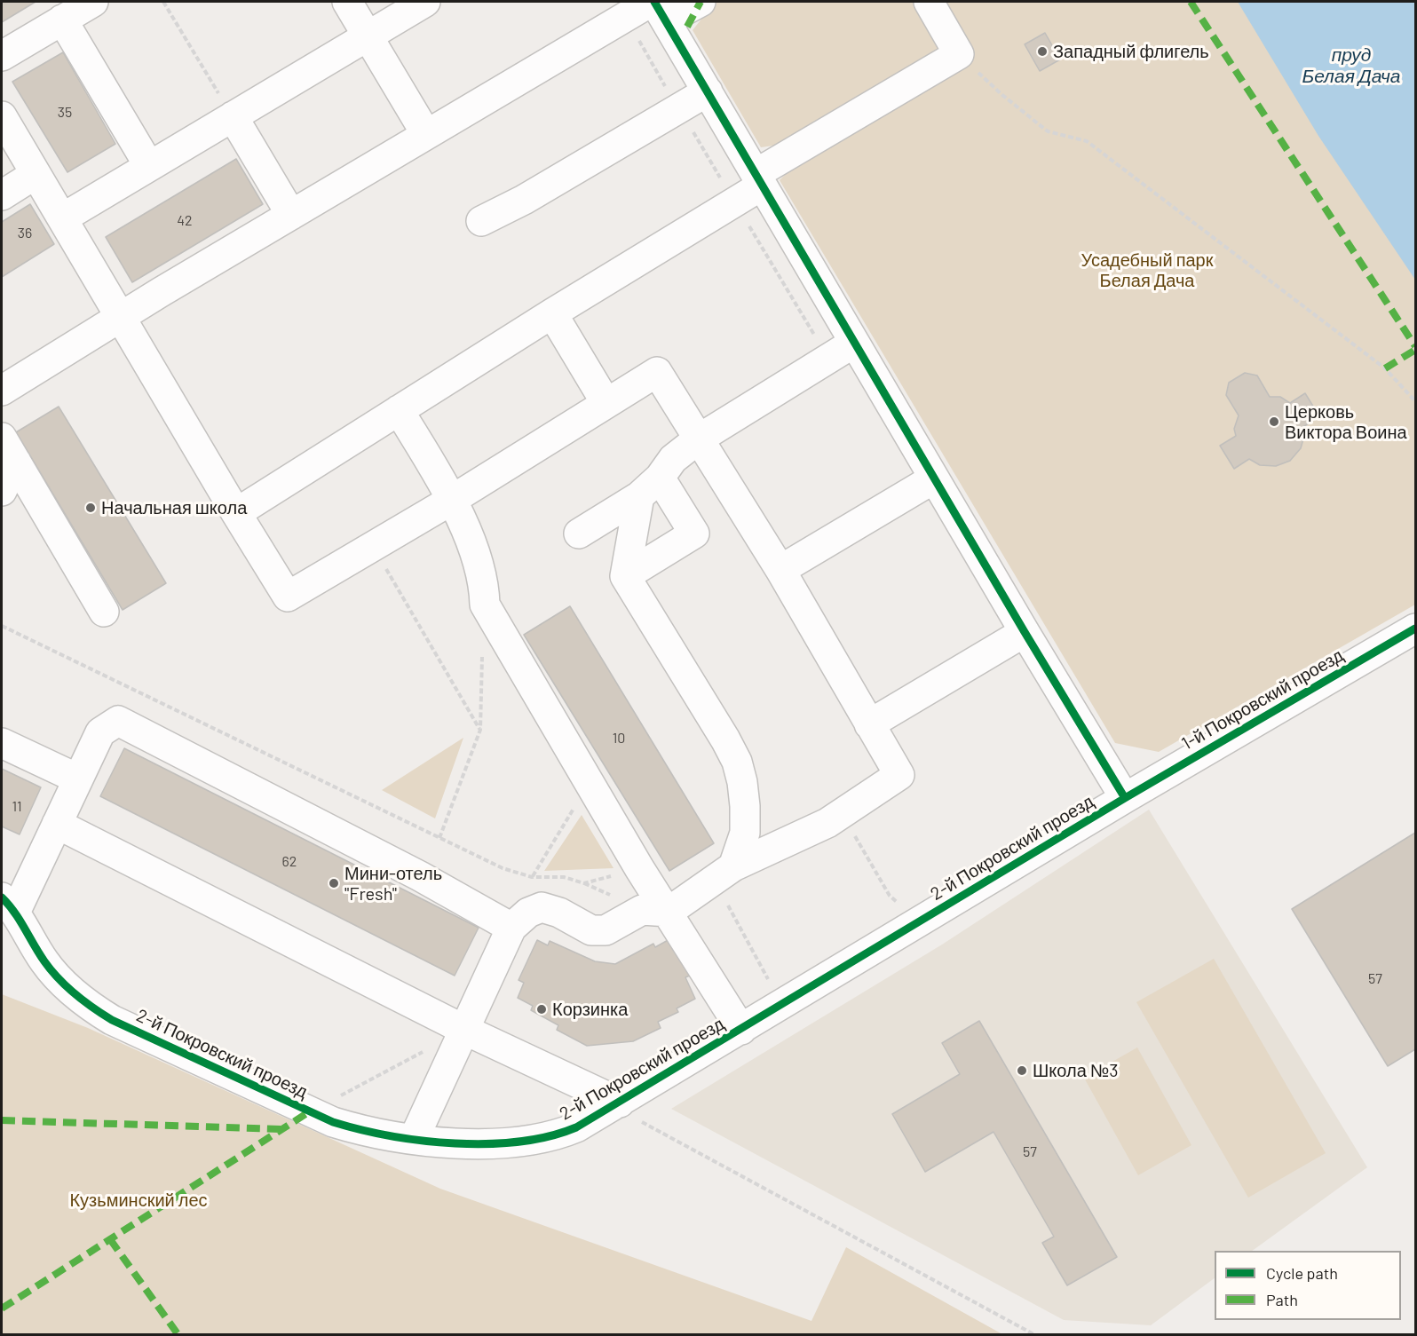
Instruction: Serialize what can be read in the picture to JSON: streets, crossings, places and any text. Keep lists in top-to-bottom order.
{
  "streets": {
    "street": ["1-й Покровский проезд", "2-й Покровский проезд"]
  },
  "crossings": [
    ["1-й Покровский проезд", "2-й Покровский проезд"]
  ],
  "water": ["пруд Белая Дача"],
  "parks": ["Усадебный парк Белая Дача", "Кузьминский лес"],
  "places": [
    "Западный флигель",
    "Церковь Виктора Воина",
    "Начальная школа",
    "Мини-отель \"Fresh\"",
    "Корзинка",
    "Школа №3"
  ],
  "house_numbers": [
    "35",
    "42",
    "36",
    "10",
    "11",
    "62",
    "57",
    "57"
  ],
  "legend": ["Cycle path", "Path"]
}
